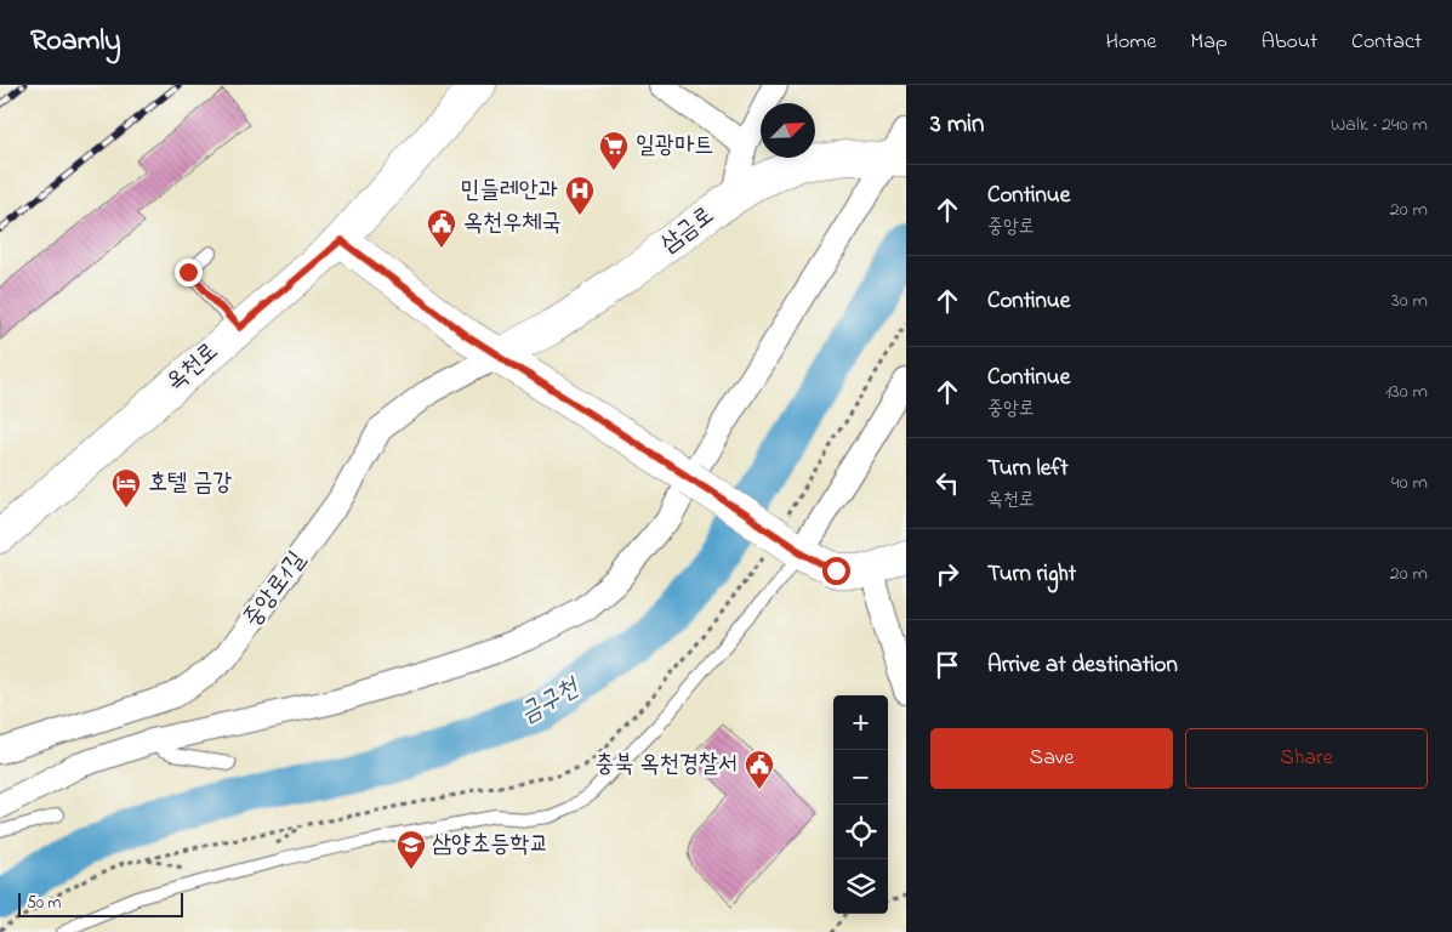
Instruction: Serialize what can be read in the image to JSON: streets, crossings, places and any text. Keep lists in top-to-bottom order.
{
  "streets": {
    "main road": ["삼금로", "옥천로"],
    "street": ["중앙로1길"]
  },
  "crossings": [
    ["삼금로", "중앙로1길"]
  ],
  "water": ["금구천"],
  "places": {
    "supermarket": ["일광마트"],
    "hospital": ["민들레안과"],
    "public building": ["옥천우체국", "충북 옥천경찰서"],
    "hotel": ["호텔 금강"],
    "school or university": ["삼양초등학교"]
  },
  "scale_bar": "50 m",
  "north": "top right",
  "page": {
    "header": "Roamly",
    "nav": [
      "Home",
      "Map",
      "About",
      "Contact"
    ],
    "heading": ["3 min", "Walk · 240 m"],
    "list": [
      ["Continue", "중앙로", "20 m"],
      ["Continue", "30 m"],
      ["Continue", "중앙로", "130 m"],
      ["Turn left", "옥천로", "40 m"],
      ["Turn right", "20 m"],
      "Arrive at destination"
    ],
    "map_buttons": ["+", "−"],
    "buttons": ["Save", "Share"],
    "scale": "50 m"
  }
}
